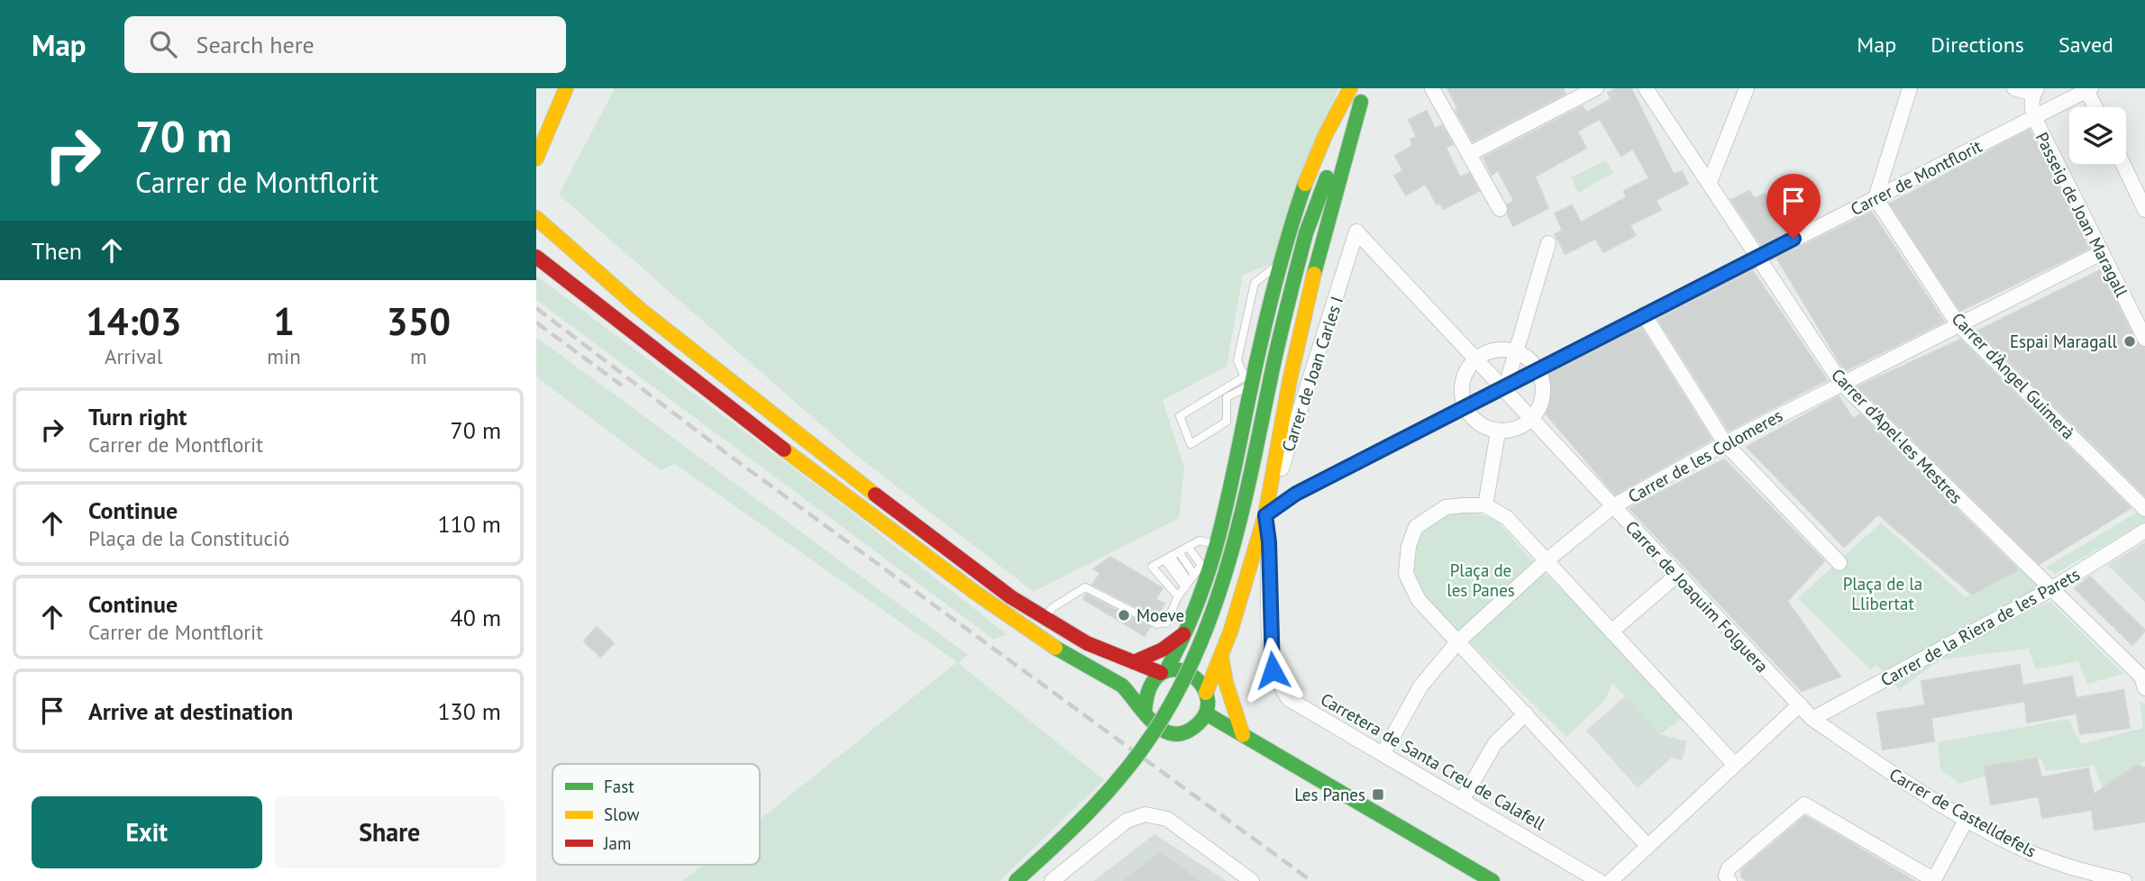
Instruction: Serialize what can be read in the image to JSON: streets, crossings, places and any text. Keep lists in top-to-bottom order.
{
  "streets": {
    "street": [
      "Carrer de Montflorit",
      "Passeig de Joan Maragall",
      "Carrer de Joan Carles I",
      "Carrer d'Àngel Guimerà",
      "Carrer d'Apel·les Mestres",
      "Carrer de les Colomeres",
      "Carrer de Joaquim Folguera",
      "Carrer de la Riera de les Parets",
      "Carretera de Santa Creu de Calafell",
      "Carrer de Castelldefels"
    ]
  },
  "crossings": [
    ["Carrer de Montflorit", "Passeig de Joan Maragall"],
    ["Carrer de Montflorit", "Carrer d'Àngel Guimerà"],
    ["Carrer de Montflorit", "Carrer d'Apel·les Mestres"],
    ["Carrer de Montflorit", "Carrer de Joaquim Folguera"],
    ["Passeig de Joan Maragall", "Carrer de les Colomeres"],
    ["Carrer de Joan Carles I", "Carrer de Joaquim Folguera"],
    ["Carrer de Joan Carles I", "Carretera de Santa Creu de Calafell"],
    ["Carrer d'Àngel Guimerà", "Carrer de les Colomeres"],
    ["Carrer d'Apel·les Mestres", "Carrer de les Colomeres"],
    ["Carrer d'Apel·les Mestres", "Carrer de la Riera de les Parets"],
    ["Carrer de les Colomeres", "Carrer de Joaquim Folguera"],
    ["Carrer de les Colomeres", "Carretera de Santa Creu de Calafell"],
    ["Carrer de Joaquim Folguera", "Carrer de la Riera de les Parets"],
    ["Carrer de Joaquim Folguera", "Carrer de Castelldefels"],
    ["Carrer de la Riera de les Parets", "Carrer de Castelldefels"]
  ],
  "parks": ["Plaça de les Panes", "Plaça de la Llibertat"],
  "places": {
    "other": ["Espai Maragall", "Moeve"],
    "transit": ["Les Panes"]
  },
  "legend": ["Fast", "Slow", "Jam"],
  "page": {
    "header": "Map",
    "search": "Search here",
    "nav": ["Map", "Directions", "Saved"],
    "turn": ["70 m", "Carrer de Montflorit"],
    "then": "Then",
    "eta": [
      "14:03",
      "Arrival",
      "1",
      "min",
      "350",
      "m"
    ],
    "list": [
      {
        "name": "Turn right",
        "note": "Carrer de Montflorit",
        "value": "70 m"
      },
      {
        "name": "Continue",
        "note": "Plaça de la Constitució",
        "value": "110 m"
      },
      {
        "name": "Continue",
        "note": "Carrer de Montflorit",
        "value": "40 m"
      },
      {
        "name": "Arrive at destination",
        "value": "130 m"
      }
    ],
    "buttons": ["Exit", "Share"]
  }
}
